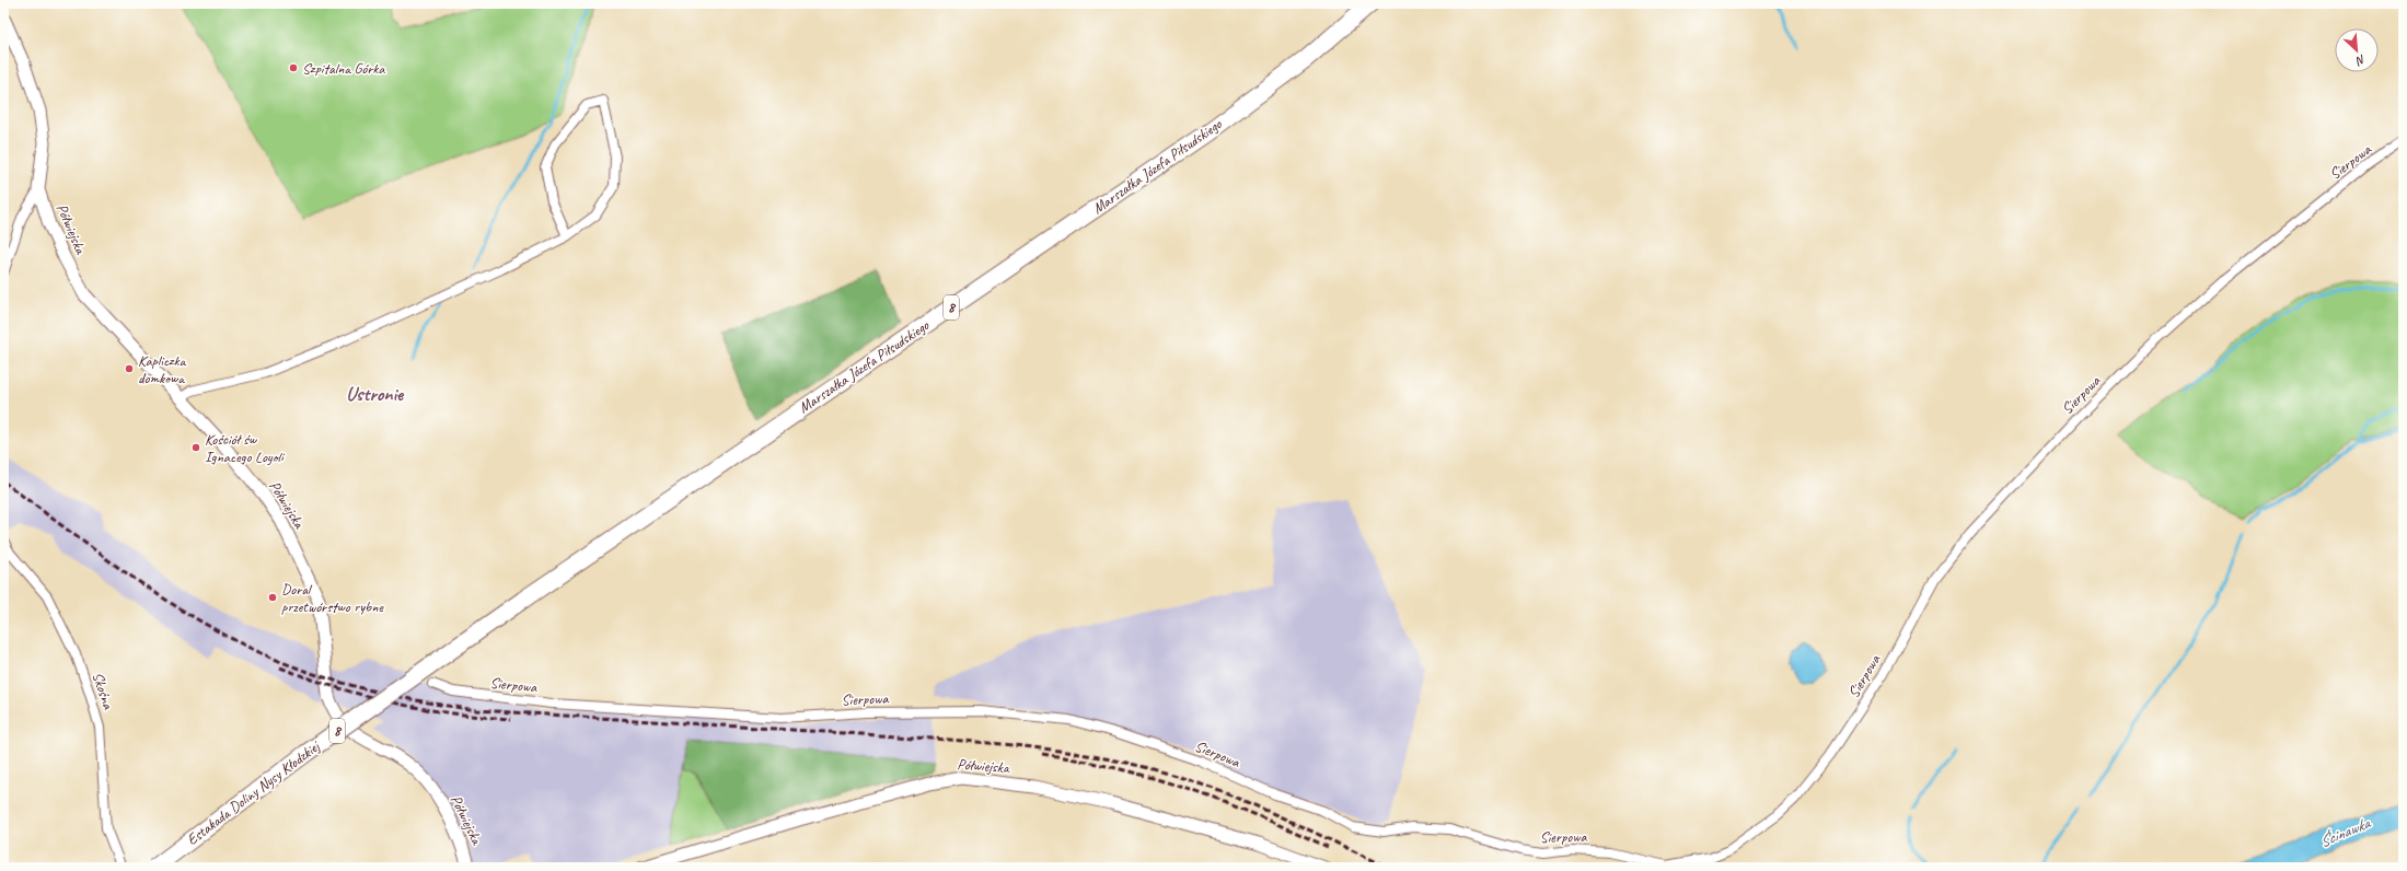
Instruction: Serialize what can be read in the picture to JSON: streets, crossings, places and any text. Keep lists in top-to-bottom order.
{
  "streets": {
    "highway": ["Marszałka Józefa Piłsudskiego", "8", "Estakada Doliny Nysy Kłodzkiej"],
    "street": ["Sierpowa", "Półwiejska", "Skośna"]
  },
  "crossings": [
    ["Marszałka Józefa Piłsudskiego", "Estakada Doliny Nysy Kłodzkiej"]
  ],
  "districts": ["Ustronie"],
  "water": ["Ścinawka"],
  "places": [
    "Szpitalna Górka",
    "Kapliczka domkowa",
    "Kościół św Ignacego Loyoli",
    "Doral przetwórstwo rybne"
  ],
  "north": "bottom right"
}
